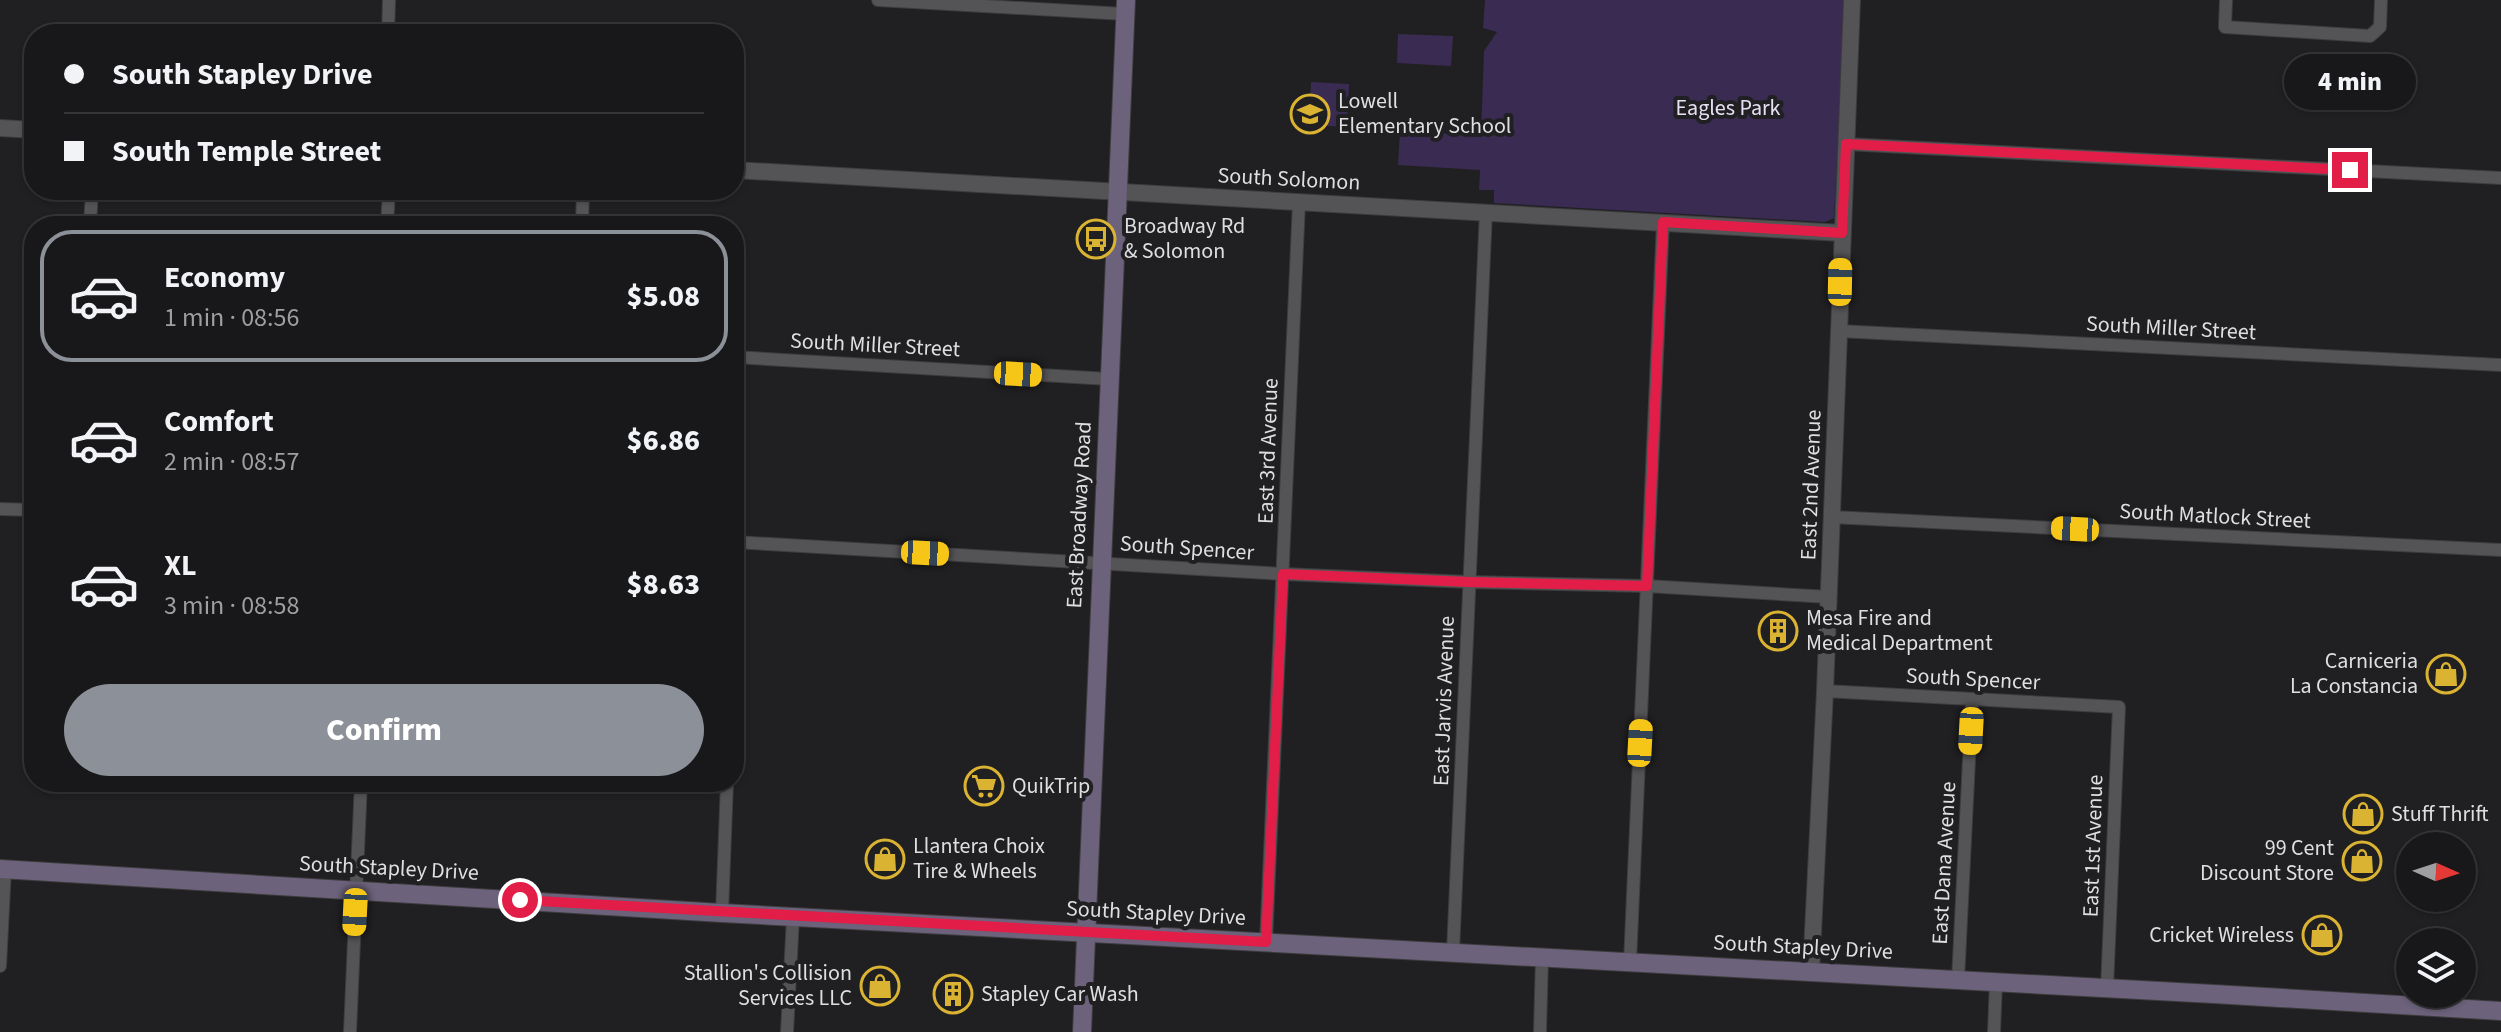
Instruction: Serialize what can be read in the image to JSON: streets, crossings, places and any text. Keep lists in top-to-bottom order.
{
  "streets": {
    "main road": ["East Broadway Road", "South Stapley Drive"],
    "street": [
      "South Solomon",
      "South Miller Street",
      "East 3rd Avenue",
      "East 2nd Avenue",
      "South Matlock Street",
      "South Spencer",
      "East Jarvis Avenue",
      "East 1st Avenue",
      "East Dana Avenue"
    ]
  },
  "crossings": [
    ["South Solomon", "East 3rd Avenue"],
    ["South Solomon", "East 2nd Avenue"],
    ["South Solomon", "East Broadway Road"],
    ["South Solomon", "East Jarvis Avenue"],
    ["South Miller Street", "East 2nd Avenue"],
    ["South Miller Street", "East Broadway Road"],
    ["East 3rd Avenue", "South Spencer"],
    ["East 3rd Avenue", "South Stapley Drive"],
    ["East 2nd Avenue", "South Matlock Street"],
    ["East 2nd Avenue", "South Spencer"],
    ["East 2nd Avenue", "South Stapley Drive"],
    ["East Broadway Road", "South Spencer"],
    ["East Broadway Road", "South Stapley Drive"],
    ["South Spencer", "East Jarvis Avenue"],
    ["South Spencer", "East 1st Avenue"],
    ["South Spencer", "East Dana Avenue"],
    ["East Jarvis Avenue", "South Stapley Drive"],
    ["East 1st Avenue", "South Stapley Drive"],
    ["East Dana Avenue", "South Stapley Drive"]
  ],
  "parks": ["Eagles Park"],
  "places": {
    "school or university": ["Lowell Elementary School"],
    "bus stop": ["Broadway Rd & Solomon"],
    "building": ["Mesa Fire and Medical Department", "Stapley Car Wash"],
    "shop": [
      "Carniceria La Constancia",
      "Stuff Thrift",
      "Llantera Choix Tire & Wheels",
      "99 Cent Discount Store",
      "Cricket Wireless",
      "Stallion's Collision Services LLC"
    ],
    "supermarket": ["QuikTrip"]
  },
  "north": "right",
  "page": {
    "banner": ["South Stapley Drive", "South Temple Street"],
    "bubble": "4 min",
    "list": [
      {
        "name": "Economy",
        "note": "1 min · 08:56",
        "value": "$5.08"
      },
      {
        "name": "Comfort",
        "note": "2 min · 08:57",
        "value": "$6.86"
      },
      {
        "name": "XL",
        "note": "3 min · 08:58",
        "value": "$8.63"
      }
    ],
    "buttons": "Confirm"
  }
}
